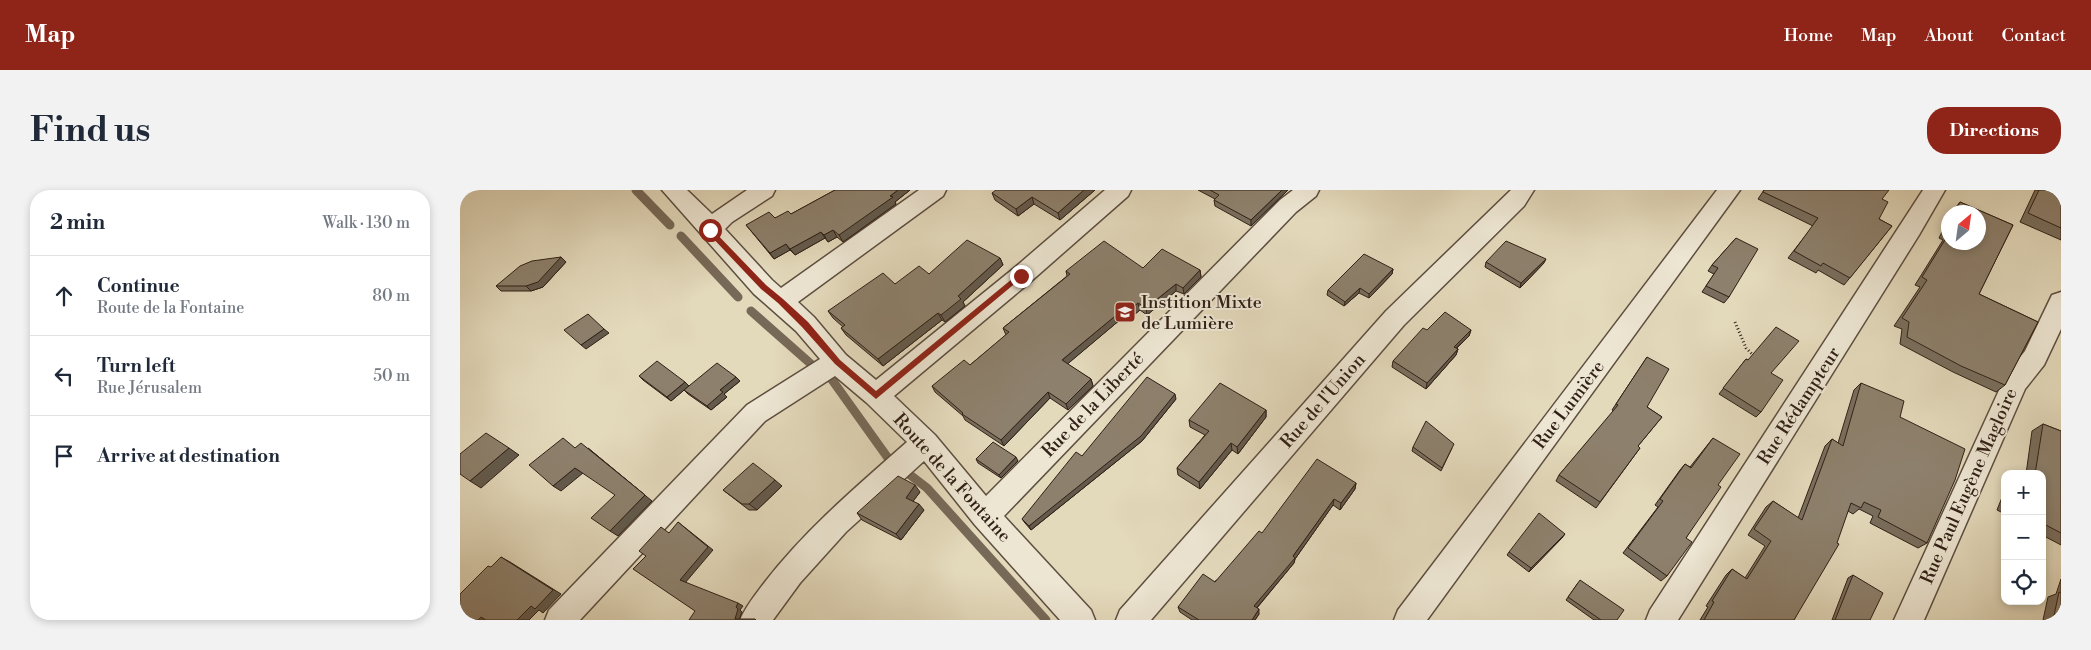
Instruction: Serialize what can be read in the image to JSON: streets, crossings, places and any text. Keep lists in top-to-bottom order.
{
  "streets": {
    "street": [
      "Rue de l'Union",
      "Rue de la Liberté",
      "Rue Lumière",
      "Rue Rédampteur",
      "Route de la Fontaine",
      "Rue Paul Eugène Magloire"
    ]
  },
  "crossings": [
    ["Rue de la Liberté", "Route de la Fontaine"]
  ],
  "places": {
    "school or university": ["Instition Mixte de Lumière"]
  },
  "north": "top right",
  "page": {
    "header": "Map",
    "nav": [
      "Home",
      "Map",
      "About",
      "Contact"
    ],
    "buttons": "Directions",
    "title": "Find us",
    "heading": ["2 min", "Walk · 130 m"],
    "list": [
      ["Continue", "Route de la Fontaine", "80 m"],
      ["Turn left", "Rue Jérusalem", "50 m"],
      "Arrive at destination"
    ],
    "map_buttons": ["+", "−"]
  }
}
